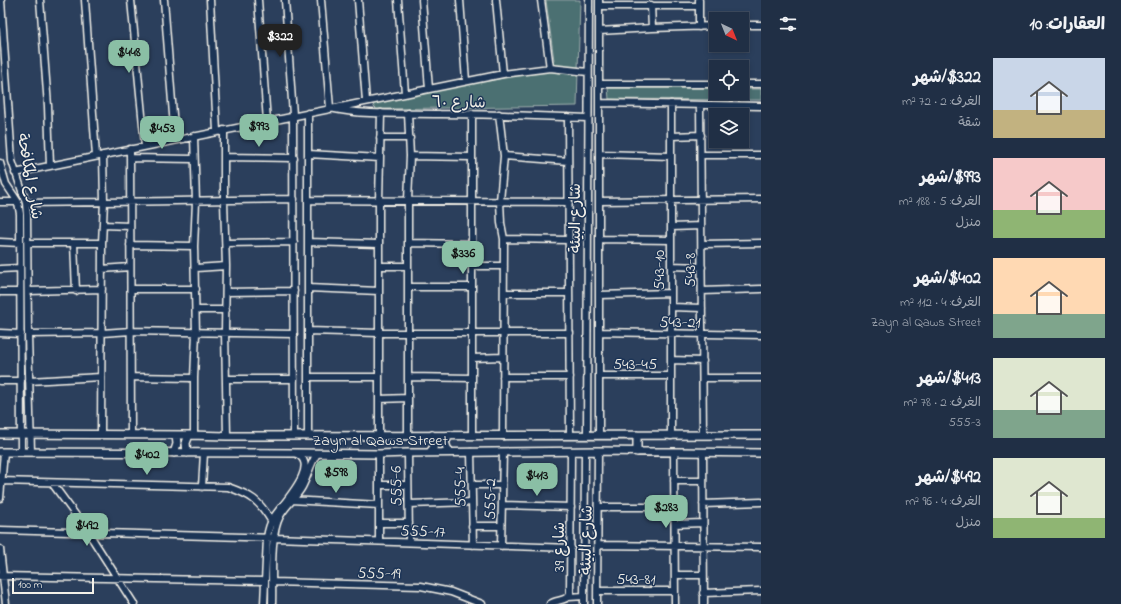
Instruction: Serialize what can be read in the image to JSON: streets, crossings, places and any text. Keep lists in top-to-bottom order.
{
  "streets": {
    "main road": ["Zayn al Qaws Street"],
    "street": [
      "شارع ٦٠",
      "شارع المكافحة",
      "شارع البيئة",
      "543-10",
      "543-8",
      "543-21",
      "543-45",
      "555-6",
      "555-4",
      "555-2",
      "555-17",
      "شارع 39",
      "555-19",
      "543-81"
    ]
  },
  "crossings": [
    ["شارع ٦٠", "شارع البيئة"],
    ["شارع المكافحة", "Zayn al Qaws Street"],
    ["شارع البيئة", "543-21"],
    ["شارع البيئة", "543-45"],
    ["شارع البيئة", "Zayn al Qaws Street"],
    ["شارع البيئة", "543-81"],
    ["543-10", "543-21"],
    ["543-10", "543-45"],
    ["543-10", "Zayn al Qaws Street"],
    ["543-8", "543-21"],
    ["543-8", "Zayn al Qaws Street"],
    ["Zayn al Qaws Street", "555-6"],
    ["Zayn al Qaws Street", "555-4"],
    ["Zayn al Qaws Street", "555-2"],
    ["Zayn al Qaws Street", "شارع 39"],
    ["555-6", "555-17"],
    ["555-4", "555-17"],
    ["555-2", "555-17"],
    ["555-17", "شارع 39"]
  ],
  "scale_bar": "100 m",
  "north": "bottom right",
  "page": {
    "heading": "العقارات: 10",
    "price": [
      "$322",
      "$448",
      "$993",
      "$453",
      "$336",
      "$402",
      "$598",
      "$413",
      "$283",
      "$492"
    ],
    "list": [
      {
        "name": "$322/شهر",
        "note": "الغرف: 2 · 72 m² · شقة"
      },
      {
        "name": "$993/شهر",
        "note": "الغرف: 5 · 188 m² · منزل"
      },
      {
        "name": "$402/شهر",
        "note": "الغرف: 4 · 112 m² · Zayn al Qaws Street"
      },
      {
        "name": "$413/شهر",
        "note": "الغرف: 2 · 78 m² · 555-3"
      },
      {
        "name": "$492/شهر",
        "note": "الغرف: 4 · 96 m² · منزل"
      }
    ],
    "scale": "100 m"
  }
}
